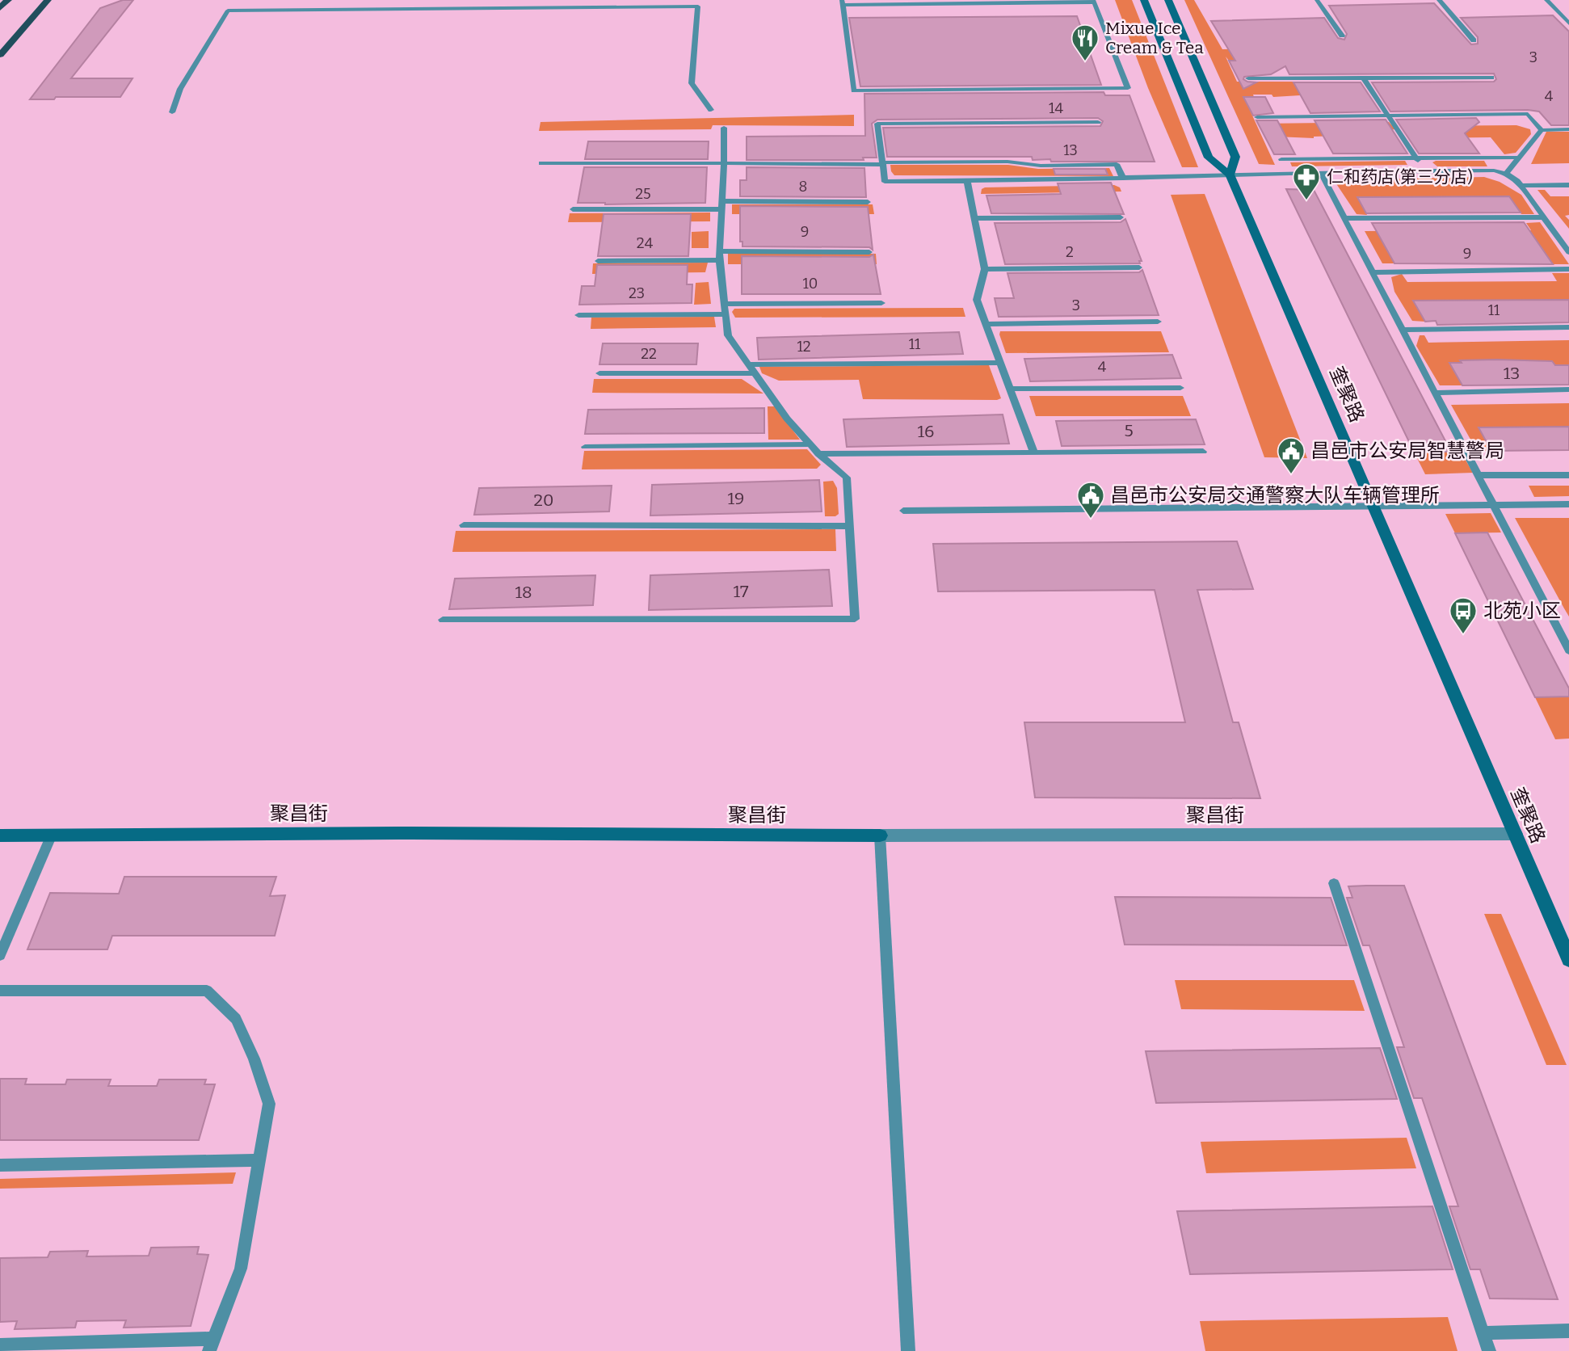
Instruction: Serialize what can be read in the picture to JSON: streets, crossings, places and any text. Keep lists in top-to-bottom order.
{
  "streets": {
    "street": ["奎聚路", "聚昌街"]
  },
  "crossings": [
    ["奎聚路", "聚昌街"]
  ],
  "places": {
    "restaurant": ["Mixue Ice Cream & Tea"],
    "pharmacy": ["仁和药店(第三分店)"],
    "public building": ["昌邑市公安局智慧警局", "昌邑市公安局交通警察大队车辆管理所"],
    "bus stop": ["北苑小区"]
  },
  "house_numbers": [
    "3",
    "4",
    "14",
    "13",
    "8",
    "25",
    "9",
    "24",
    "2",
    "9",
    "10",
    "23",
    "3",
    "11",
    "11",
    "12",
    "22",
    "4",
    "13",
    "5",
    "16",
    "19",
    "20",
    "17",
    "18"
  ]
}
